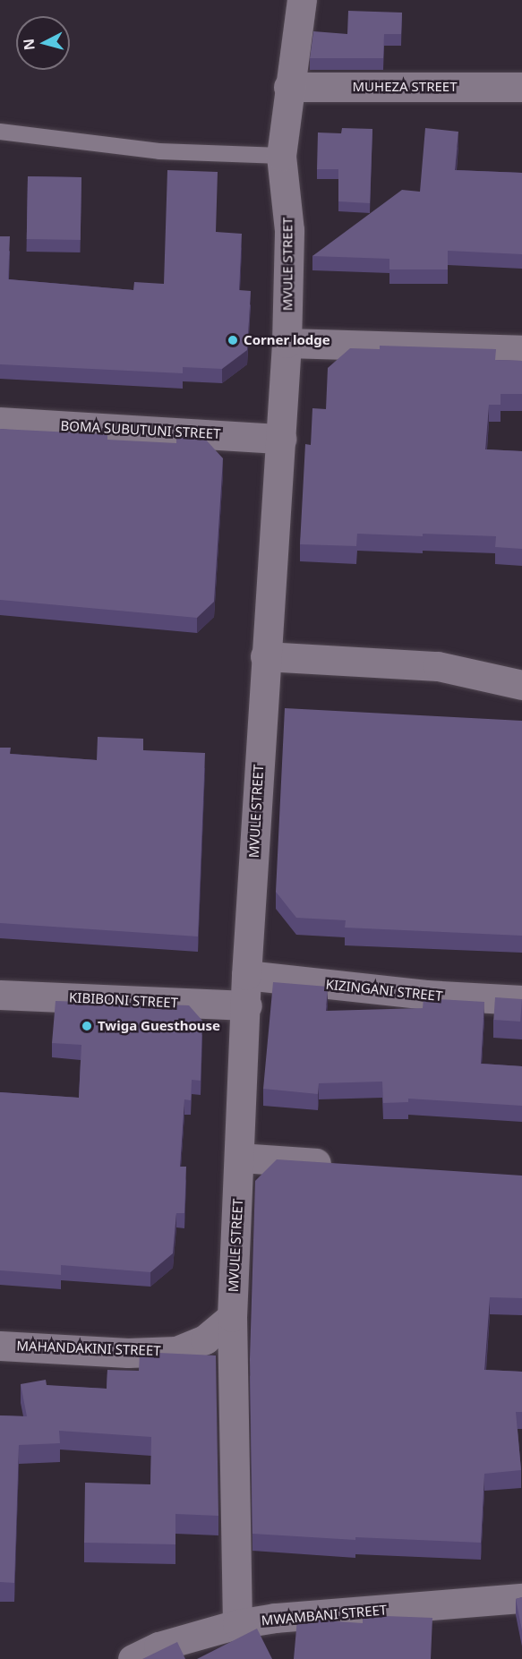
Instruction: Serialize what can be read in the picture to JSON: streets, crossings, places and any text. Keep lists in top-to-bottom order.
{
  "streets": {
    "street": [
      "MUHEZA STREET",
      "MVULE STREET",
      "BOMA SUBUTUNI STREET",
      "KIZINGANI STREET",
      "KIBIBONI STREET",
      "MAHANDAKINI STREET",
      "MWAMBANI STREET"
    ]
  },
  "crossings": [
    ["MUHEZA STREET", "MVULE STREET"],
    ["MVULE STREET", "BOMA SUBUTUNI STREET"],
    ["MVULE STREET", "KIZINGANI STREET"],
    ["MVULE STREET", "KIBIBONI STREET"],
    ["MVULE STREET", "MAHANDAKINI STREET"],
    ["MVULE STREET", "MWAMBANI STREET"]
  ],
  "places": ["Corner lodge", "Twiga Guesthouse"],
  "north": "left"
}
